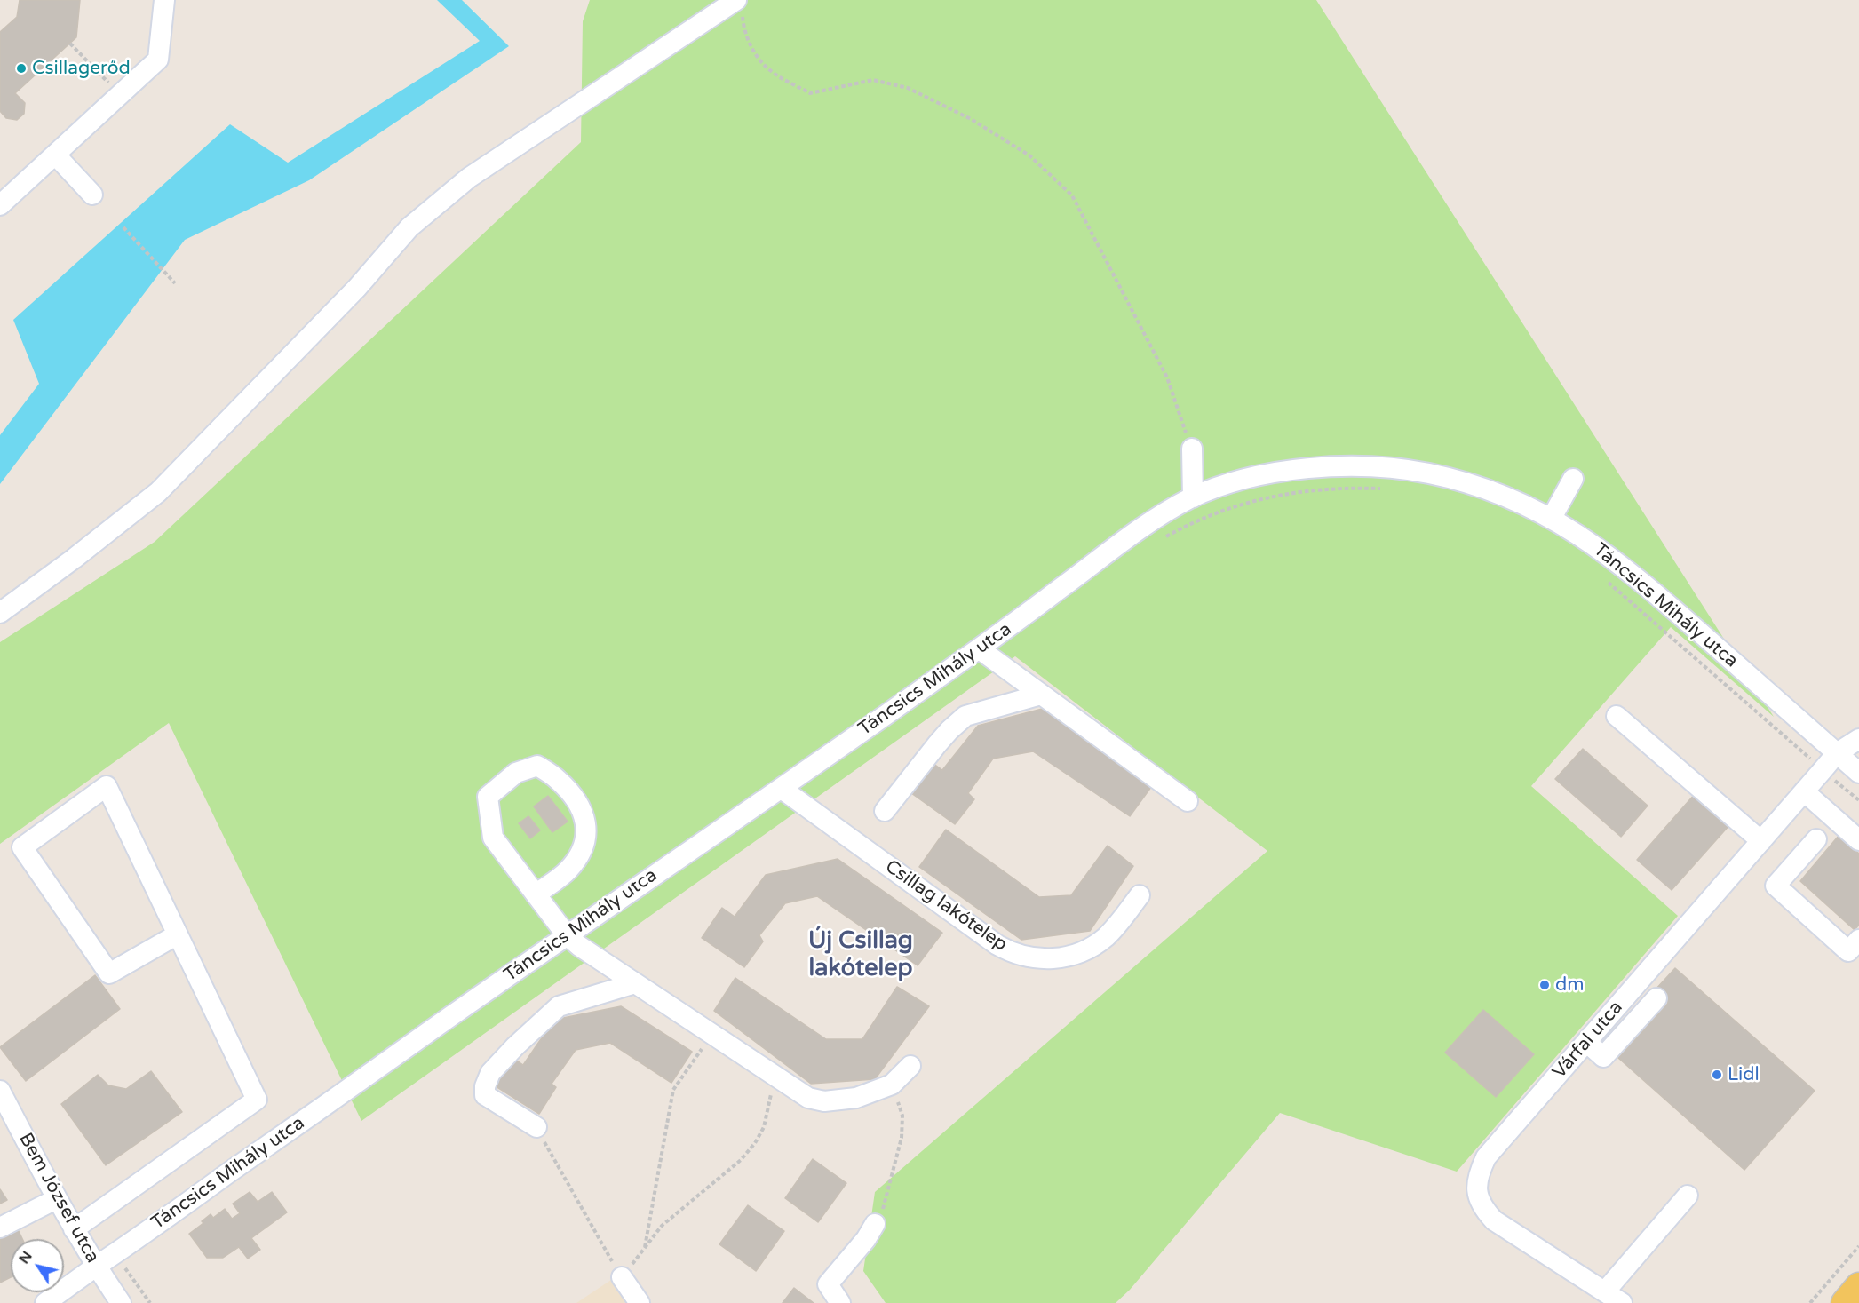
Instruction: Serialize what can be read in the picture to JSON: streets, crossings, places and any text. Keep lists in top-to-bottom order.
{
  "streets": {
    "street": [
      "Táncsics Mihály utca",
      "Csillag lakótelep",
      "Várfal utca",
      "Bem József utca"
    ]
  },
  "crossings": [
    ["Táncsics Mihály utca", "Csillag lakótelep"],
    ["Táncsics Mihály utca", "Várfal utca"],
    ["Táncsics Mihály utca", "Bem József utca"]
  ],
  "districts": ["Új Csillag lakótelep"],
  "places": ["Csillagerőd", "dm", "Lidl"],
  "north": "top left"
}
